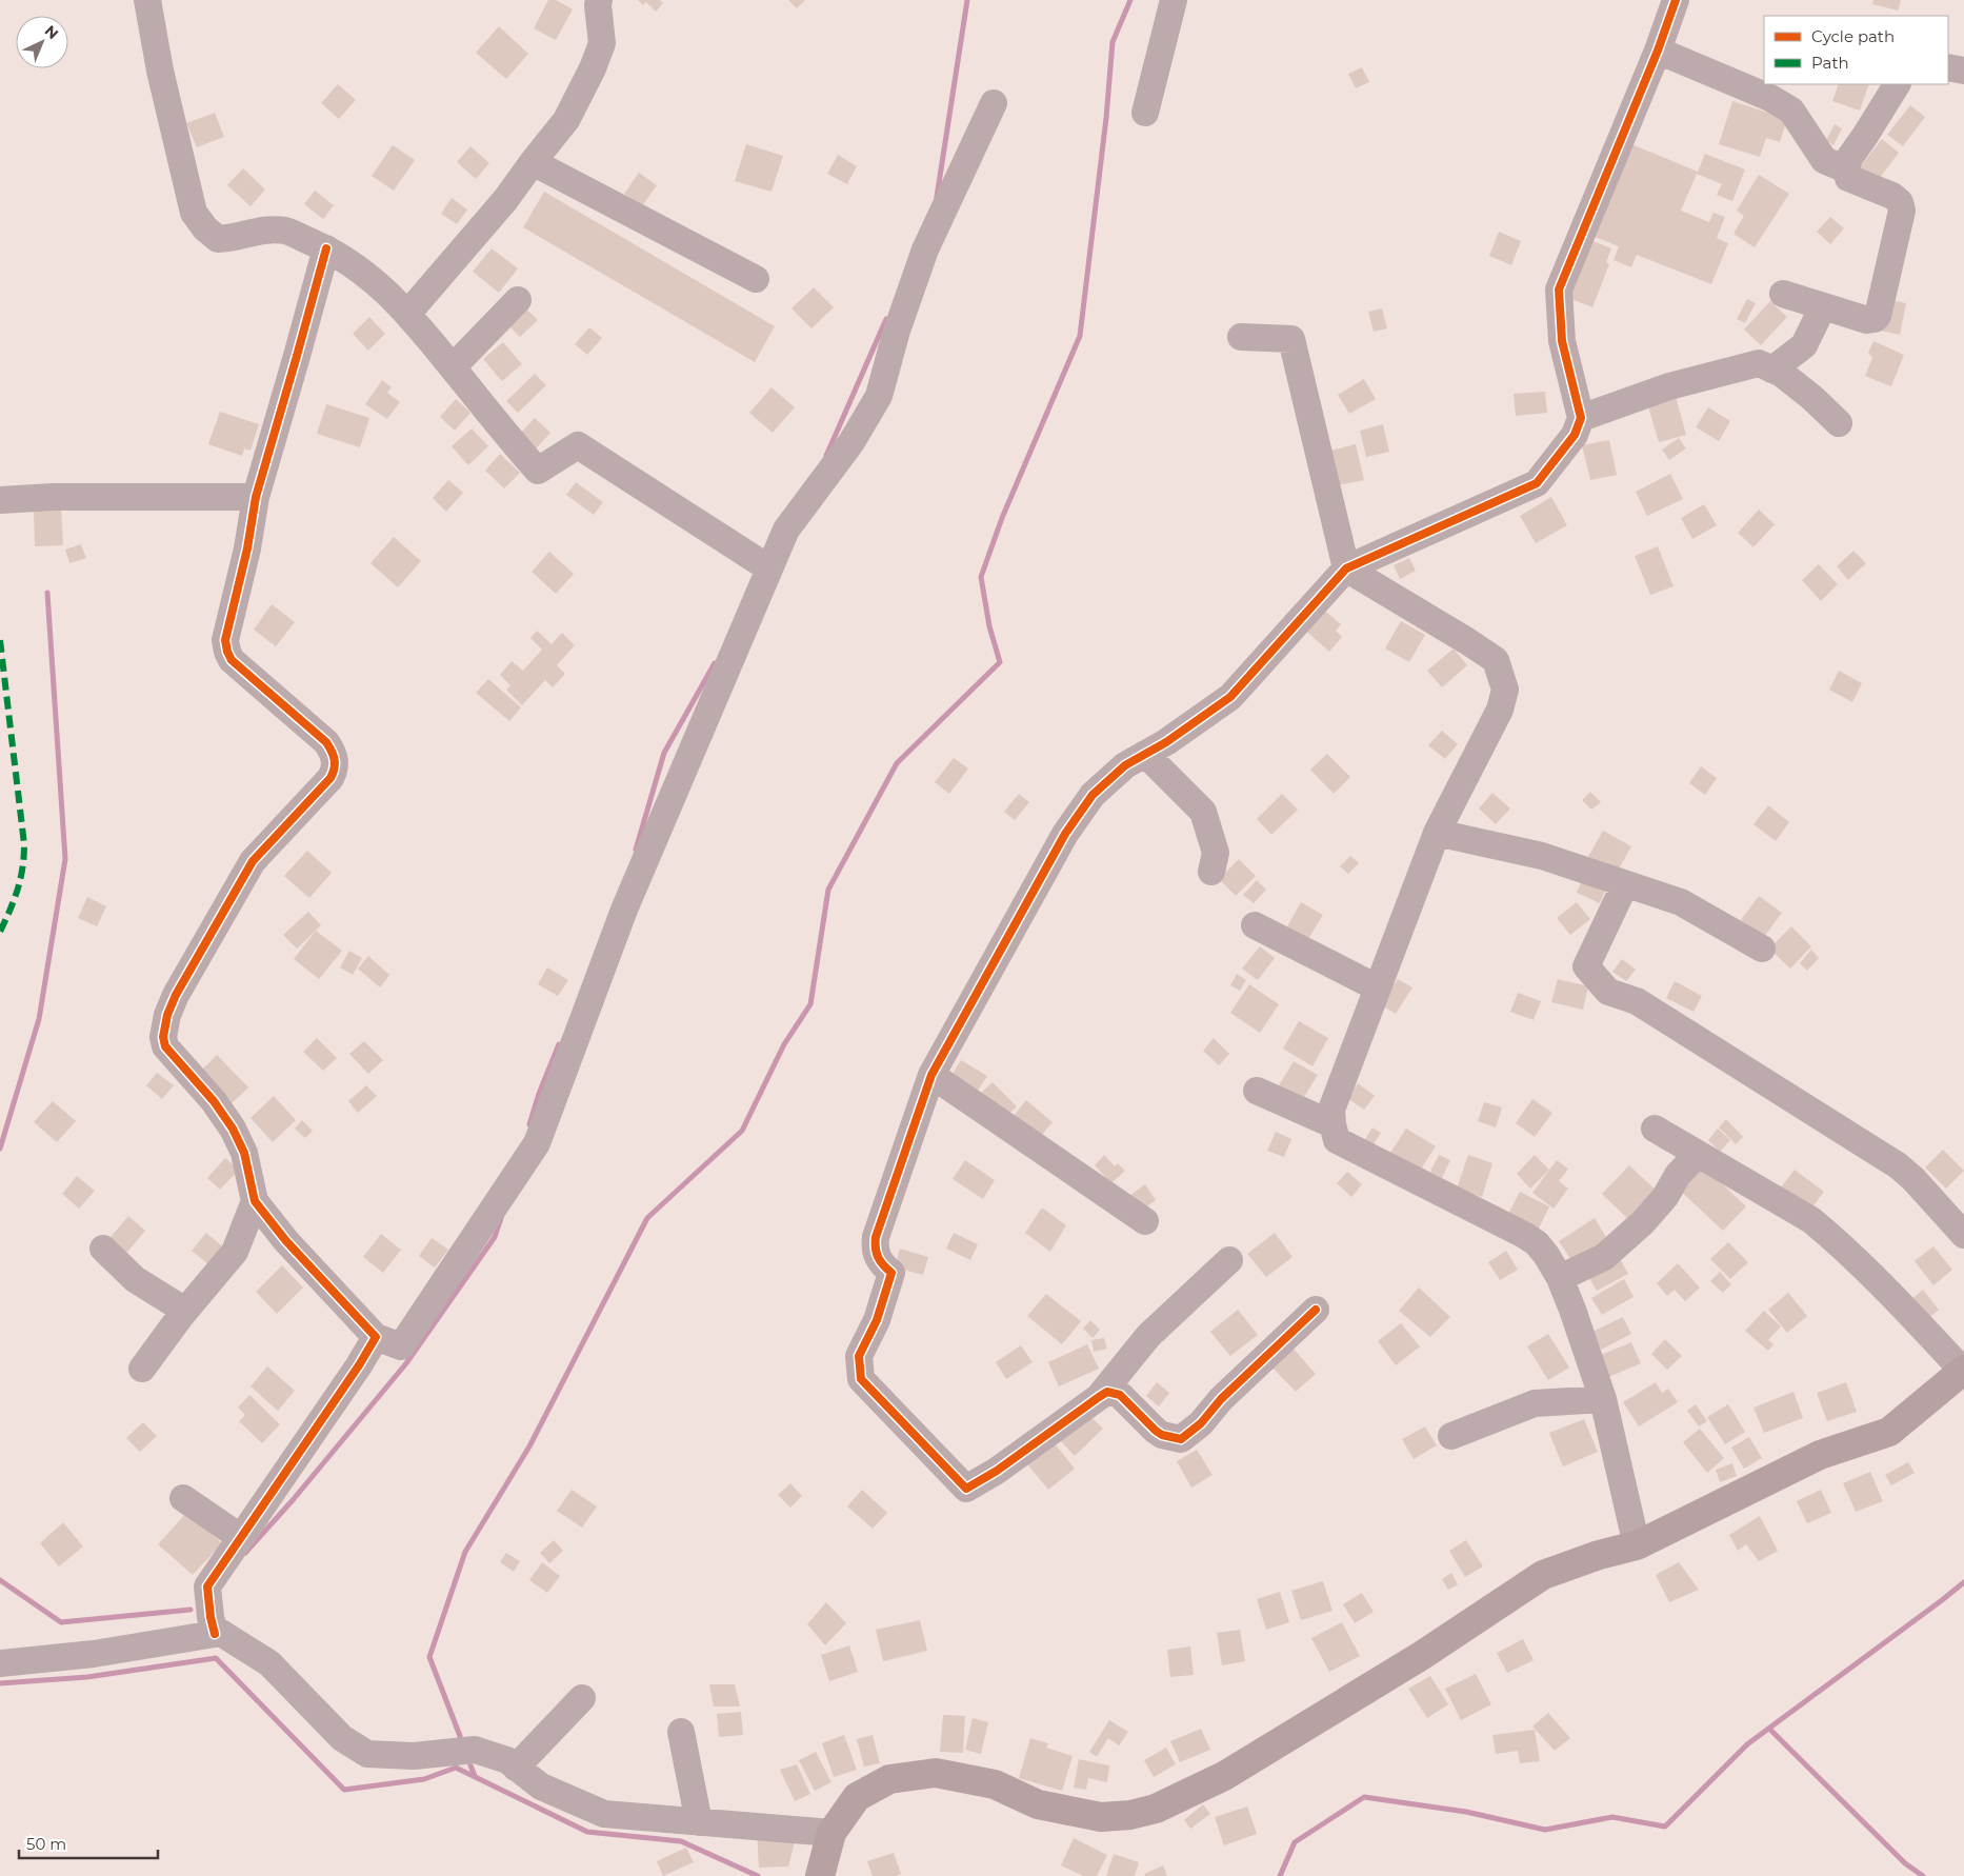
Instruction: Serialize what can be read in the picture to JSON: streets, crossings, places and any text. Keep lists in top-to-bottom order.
{
  "legend": ["Cycle path", "Path"],
  "scale_bar": "50 m",
  "north": "top right"
}
